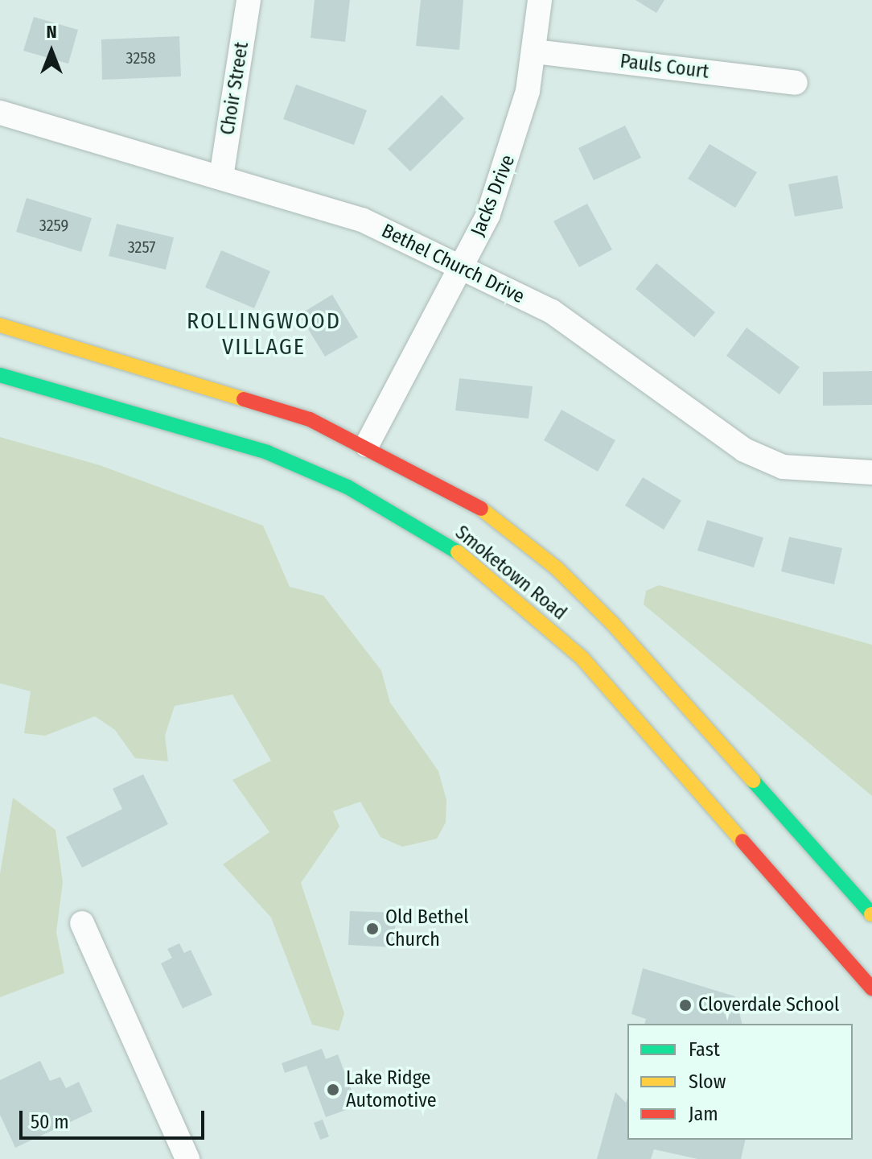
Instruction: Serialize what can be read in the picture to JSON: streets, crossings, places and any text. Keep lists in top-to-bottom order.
{
  "streets": {
    "main road": ["Smoketown Road"],
    "street": [
      "Pauls Court",
      "Choir Street",
      "Jacks Drive",
      "Bethel Church Drive"
    ]
  },
  "crossings": [
    ["Pauls Court", "Jacks Drive"],
    ["Choir Street", "Bethel Church Drive"],
    ["Jacks Drive", "Bethel Church Drive"],
    ["Jacks Drive", "Smoketown Road"]
  ],
  "districts": ["ROLLINGWOOD VILLAGE"],
  "places": ["Old Bethel Church", "Cloverdale School", "Lake Ridge Automotive"],
  "house_numbers": ["3258", "3259", "3257"],
  "legend": ["Fast", "Slow", "Jam"],
  "scale_bar": "50 m",
  "north": "top"
}
